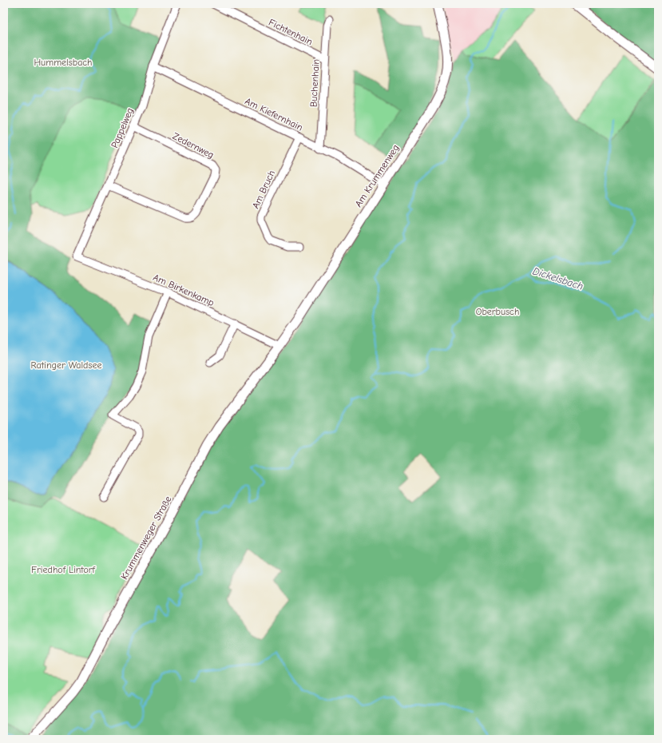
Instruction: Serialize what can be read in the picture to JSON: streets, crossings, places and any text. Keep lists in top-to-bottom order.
{
  "streets": {
    "main road": ["Am Krummenweg", "Krummenweger Straße"],
    "street": [
      "Fichtenhain",
      "Buchenhain",
      "Am Kiefernhain",
      "Pappelweg",
      "Zedernweg",
      "Am Bruch",
      "Am Birkenkamp"
    ]
  },
  "crossings": [
    ["Fichtenhain", "Buchenhain"],
    ["Buchenhain", "Am Kiefernhain"],
    ["Am Kiefernhain", "Pappelweg"],
    ["Am Kiefernhain", "Am Krummenweg"],
    ["Am Kiefernhain", "Am Bruch"],
    ["Pappelweg", "Zedernweg"],
    ["Pappelweg", "Am Birkenkamp"],
    ["Am Krummenweg", "Am Birkenkamp"],
    ["Am Krummenweg", "Krummenweger Straße"],
    ["Am Birkenkamp", "Krummenweger Straße"]
  ],
  "water": ["Dickelsbach"],
  "parks": [
    "Hummelsbach",
    "Oberbusch",
    "Ratinger Waldsee",
    "Friedhof Lintorf"
  ]
}
